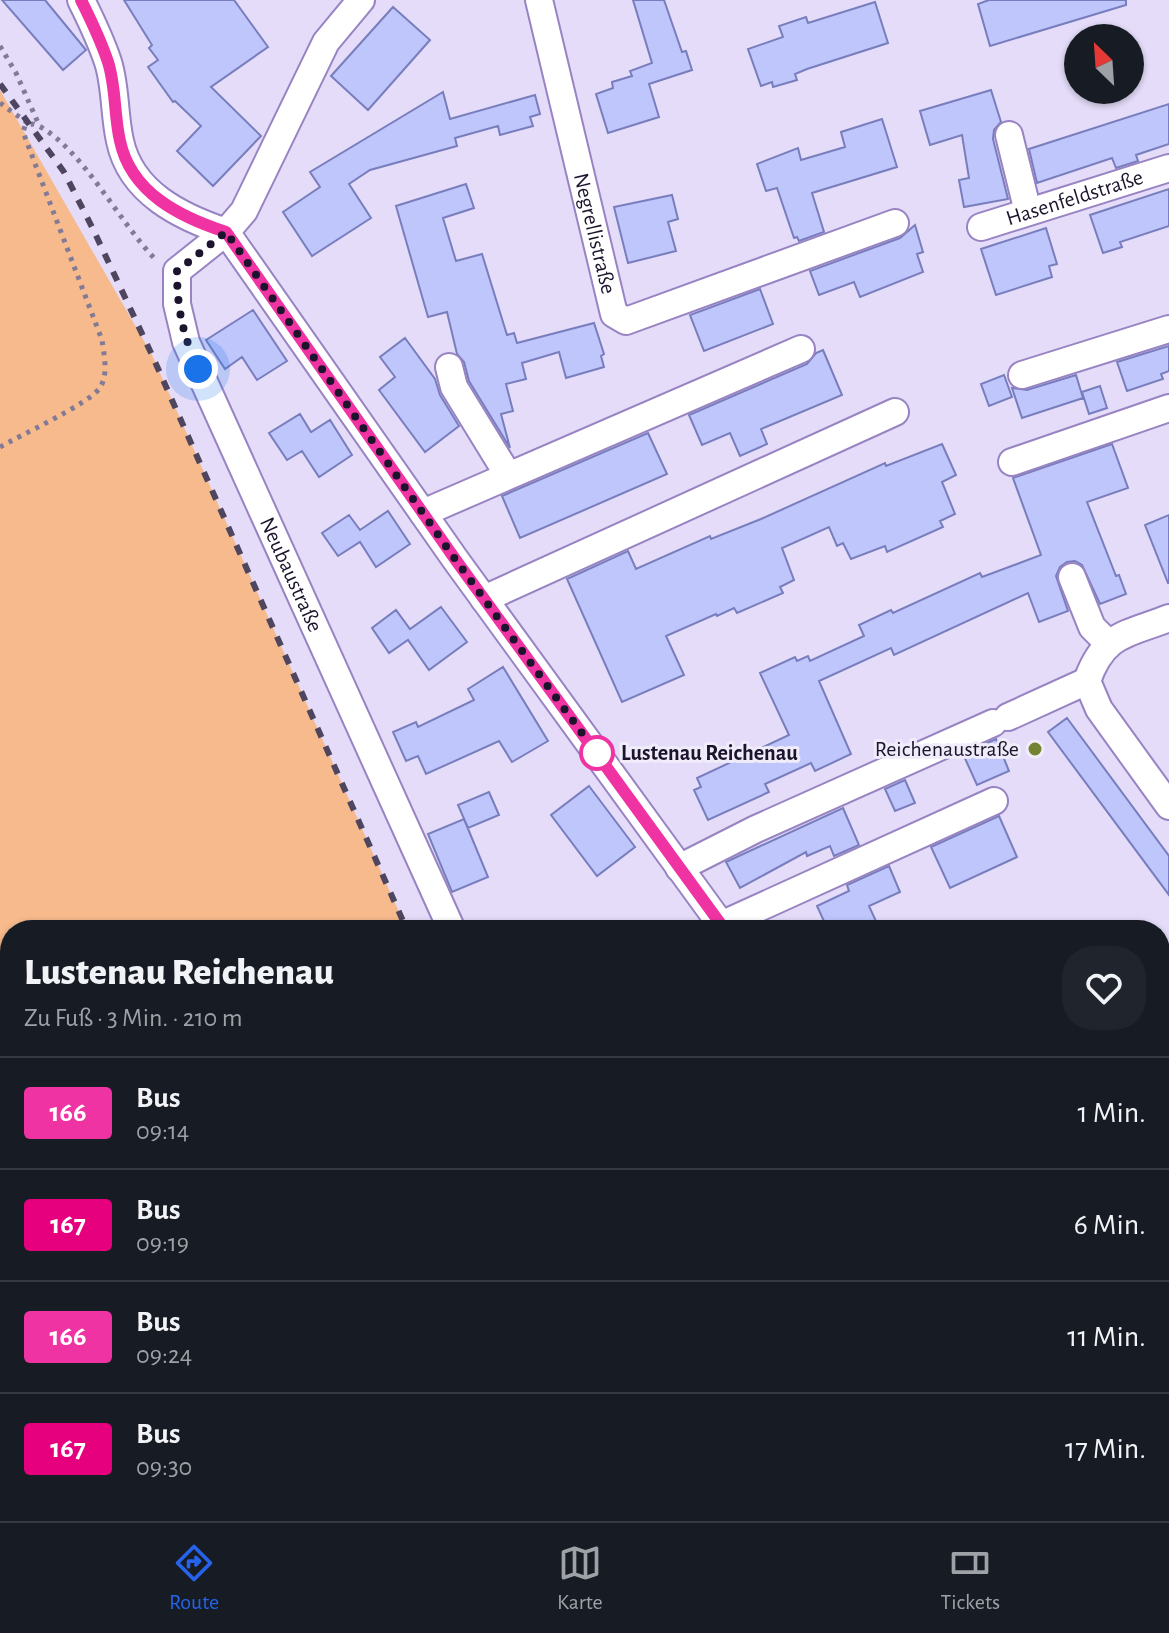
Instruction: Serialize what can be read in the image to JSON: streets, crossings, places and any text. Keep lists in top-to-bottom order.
{
  "streets": {
    "street": ["Hasenfeldstraße", "Negrellistraße", "Neubaustraße"]
  },
  "places": ["Reichenaustraße", "Lustenau Reichenau"],
  "lines": ["bus line 166"],
  "north": "top left",
  "page": {
    "heading": ["Lustenau Reichenau", "Zu Fuß · 3 Min. · 210 m"],
    "list": [
      {
        "mark": "166",
        "name": "Bus",
        "note": "09:14",
        "value": "1 Min."
      },
      {
        "mark": "167",
        "name": "Bus",
        "note": "09:19",
        "value": "6 Min."
      },
      {
        "mark": "166",
        "name": "Bus",
        "note": "09:24",
        "value": "11 Min."
      },
      {
        "mark": "167",
        "name": "Bus",
        "note": "09:30",
        "value": "17 Min."
      }
    ],
    "tabs": ["Route", "Karte", "Tickets"]
  }
}
